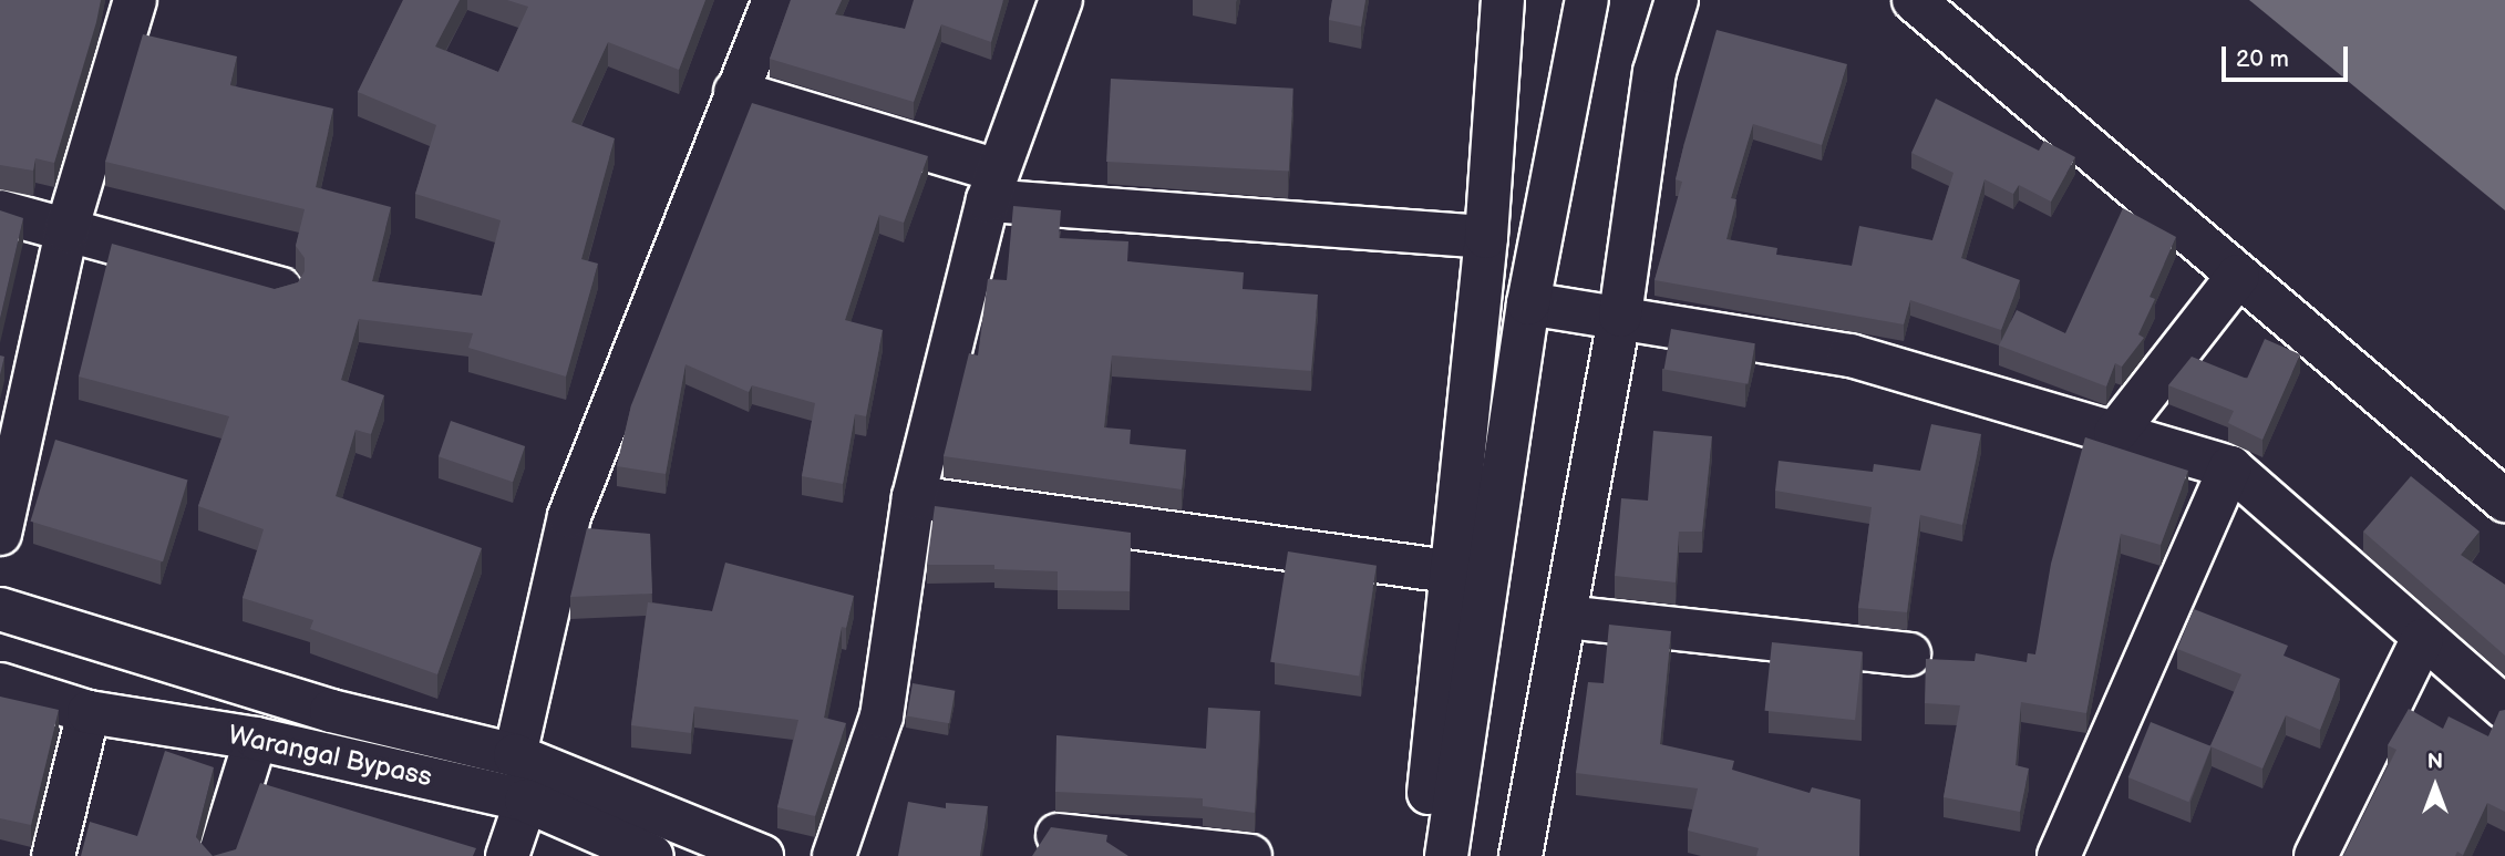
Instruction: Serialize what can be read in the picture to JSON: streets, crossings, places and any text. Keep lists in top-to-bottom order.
{
  "streets": {
    "street": ["Warangal Bypass"]
  },
  "scale_bar": "20 m",
  "north": "top"
}
